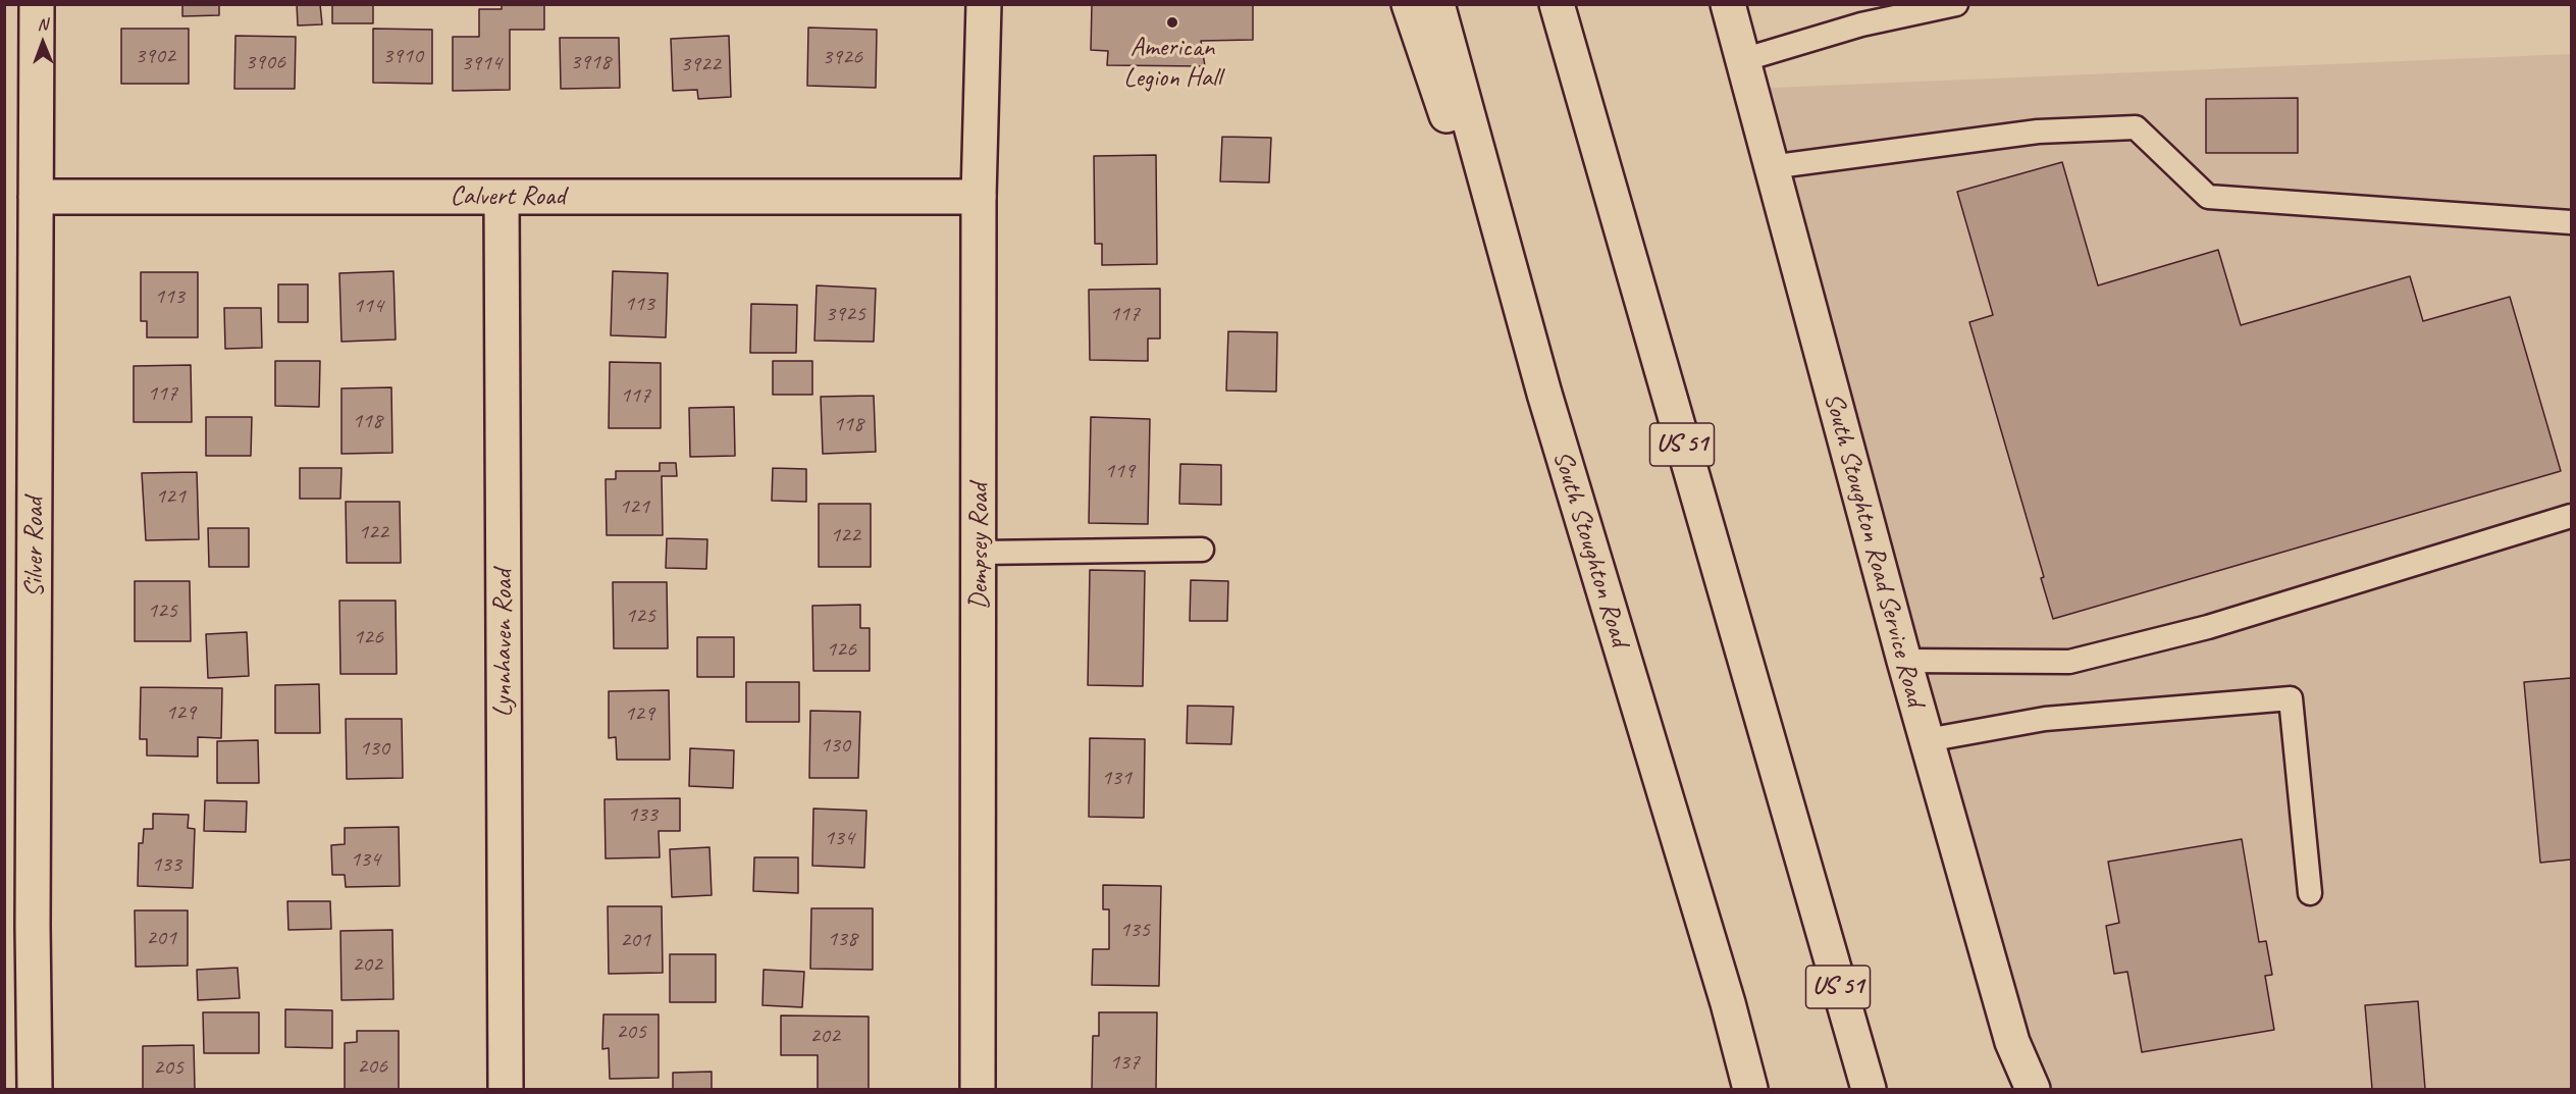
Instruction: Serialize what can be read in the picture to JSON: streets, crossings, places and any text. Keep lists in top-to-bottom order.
{
  "streets": {
    "street": [
      "Calvert Road",
      "US 51",
      "Dempsey Road",
      "Silver Road",
      "South Stoughton Road",
      "South Stoughton Road Service Road",
      "Lynnhaven Road"
    ]
  },
  "crossings": [
    ["Calvert Road", "Dempsey Road"],
    ["Calvert Road", "Silver Road"],
    ["Calvert Road", "Lynnhaven Road"]
  ],
  "places": ["American Legion Hall"],
  "house_numbers": [
    "3902",
    "3910",
    "3926",
    "3906",
    "3918",
    "3914",
    "3922",
    "113",
    "113",
    "114",
    "3925",
    "117",
    "117",
    "117",
    "118",
    "118",
    "119",
    "121",
    "121",
    "122",
    "122",
    "125",
    "125",
    "126",
    "126",
    "129",
    "129",
    "130",
    "130",
    "131",
    "133",
    "134",
    "134",
    "133",
    "135",
    "201",
    "138",
    "201",
    "202",
    "205",
    "202",
    "137",
    "206",
    "205"
  ],
  "north": "top"
}
